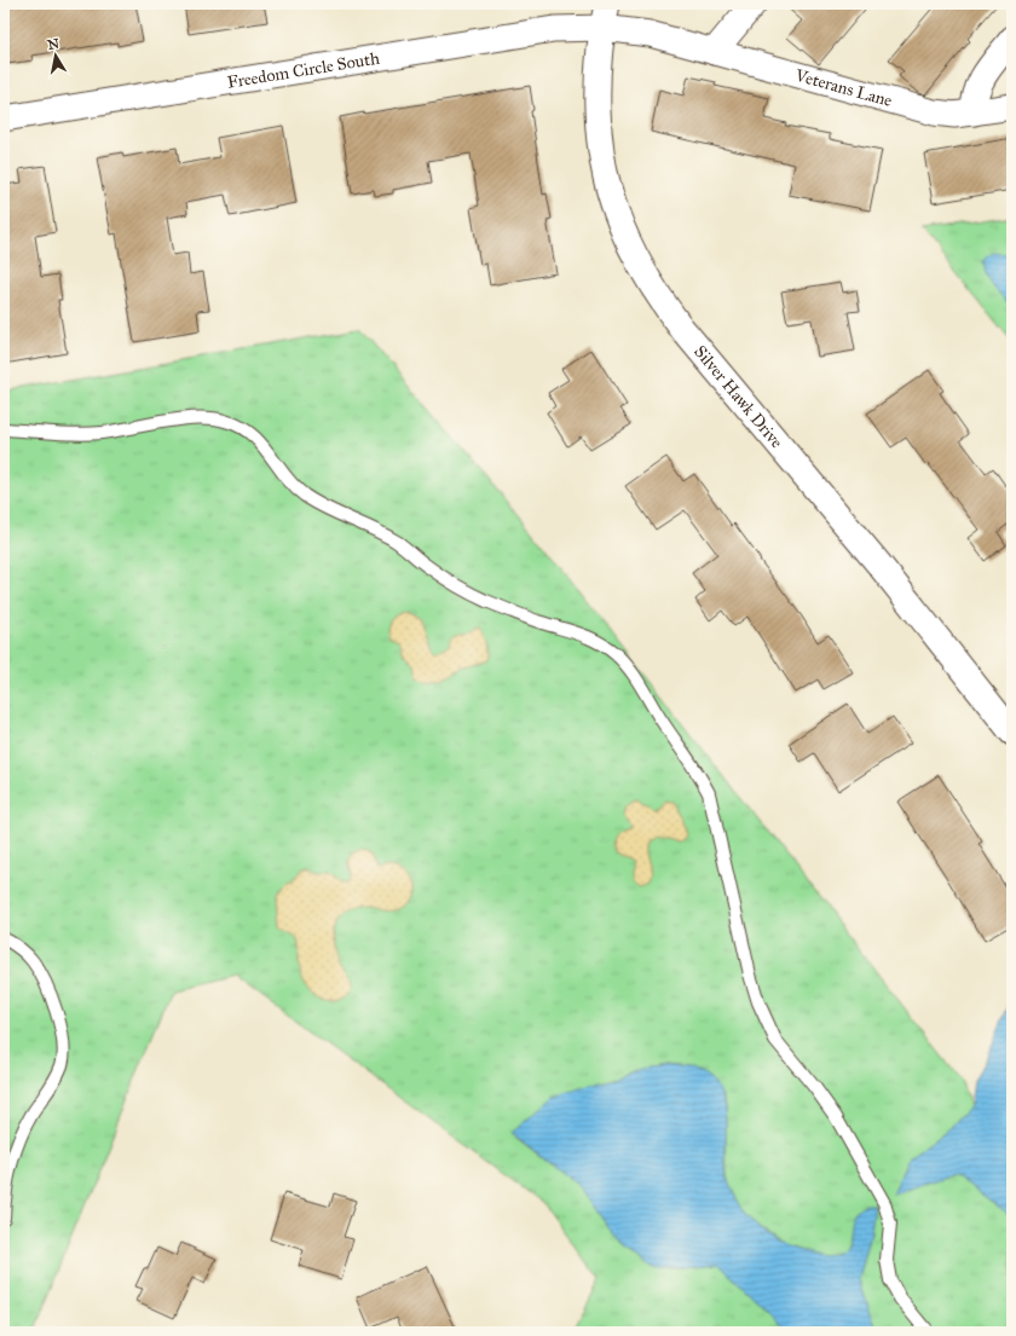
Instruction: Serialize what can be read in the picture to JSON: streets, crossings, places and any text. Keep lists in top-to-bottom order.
{
  "streets": {
    "street": ["Freedom Circle South", "Veterans Lane", "Silver Hawk Drive"]
  },
  "crossings": [
    ["Freedom Circle South", "Veterans Lane"],
    ["Freedom Circle South", "Silver Hawk Drive"],
    ["Veterans Lane", "Silver Hawk Drive"]
  ],
  "north": "top"
}
